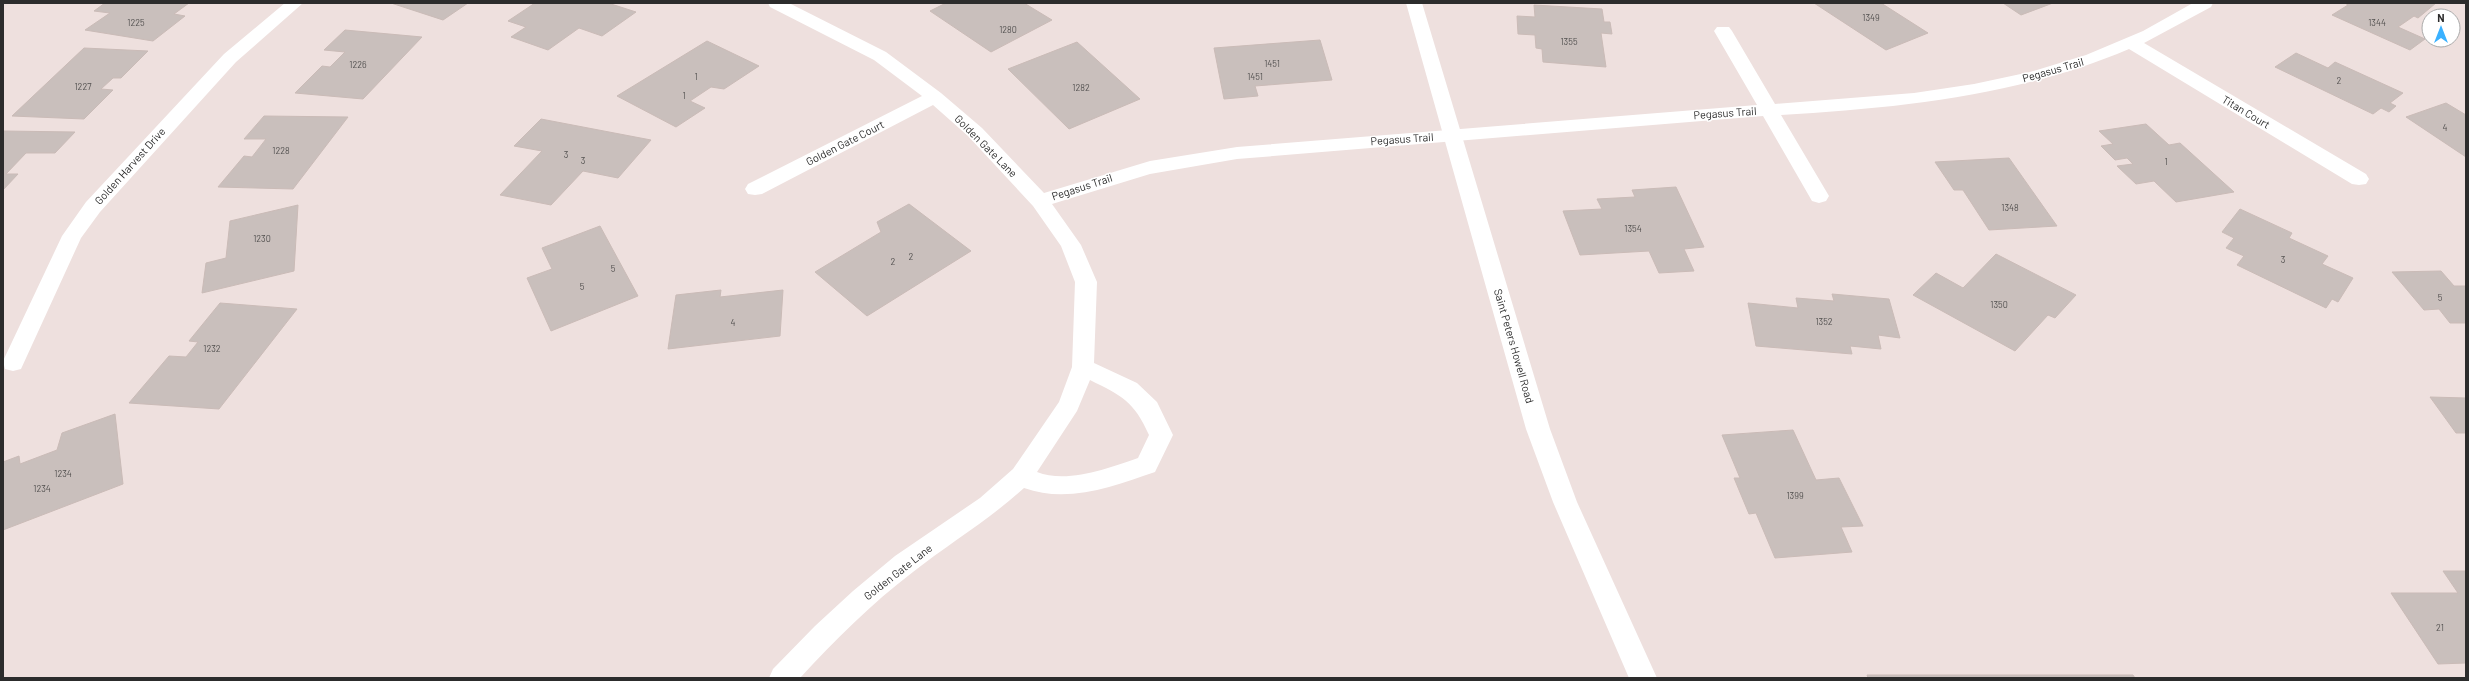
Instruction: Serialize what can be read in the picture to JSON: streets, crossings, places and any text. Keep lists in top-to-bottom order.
{
  "streets": {
    "street": [
      "Pegasus Trail",
      "Titan Court",
      "Golden Gate Court",
      "Golden Gate Lane",
      "Golden Harvest Drive",
      "Saint Peters Howell Road"
    ]
  },
  "crossings": [
    ["Pegasus Trail", "Titan Court"],
    ["Pegasus Trail", "Golden Gate Lane"],
    ["Pegasus Trail", "Saint Peters Howell Road"],
    ["Golden Gate Court", "Golden Gate Lane"]
  ],
  "house_numbers": [
    "1349",
    "1225",
    "1344",
    "1280",
    "1355",
    "1451",
    "1226",
    "1",
    "1451",
    "2",
    "1227",
    "1282",
    "1",
    "4",
    "1228",
    "3",
    "3",
    "1",
    "1348",
    "1354",
    "1230",
    "2",
    "3",
    "2",
    "5",
    "5",
    "5",
    "1350",
    "1352",
    "4",
    "1232",
    "1234",
    "1234",
    "1399",
    "21"
  ],
  "north": "top"
}
